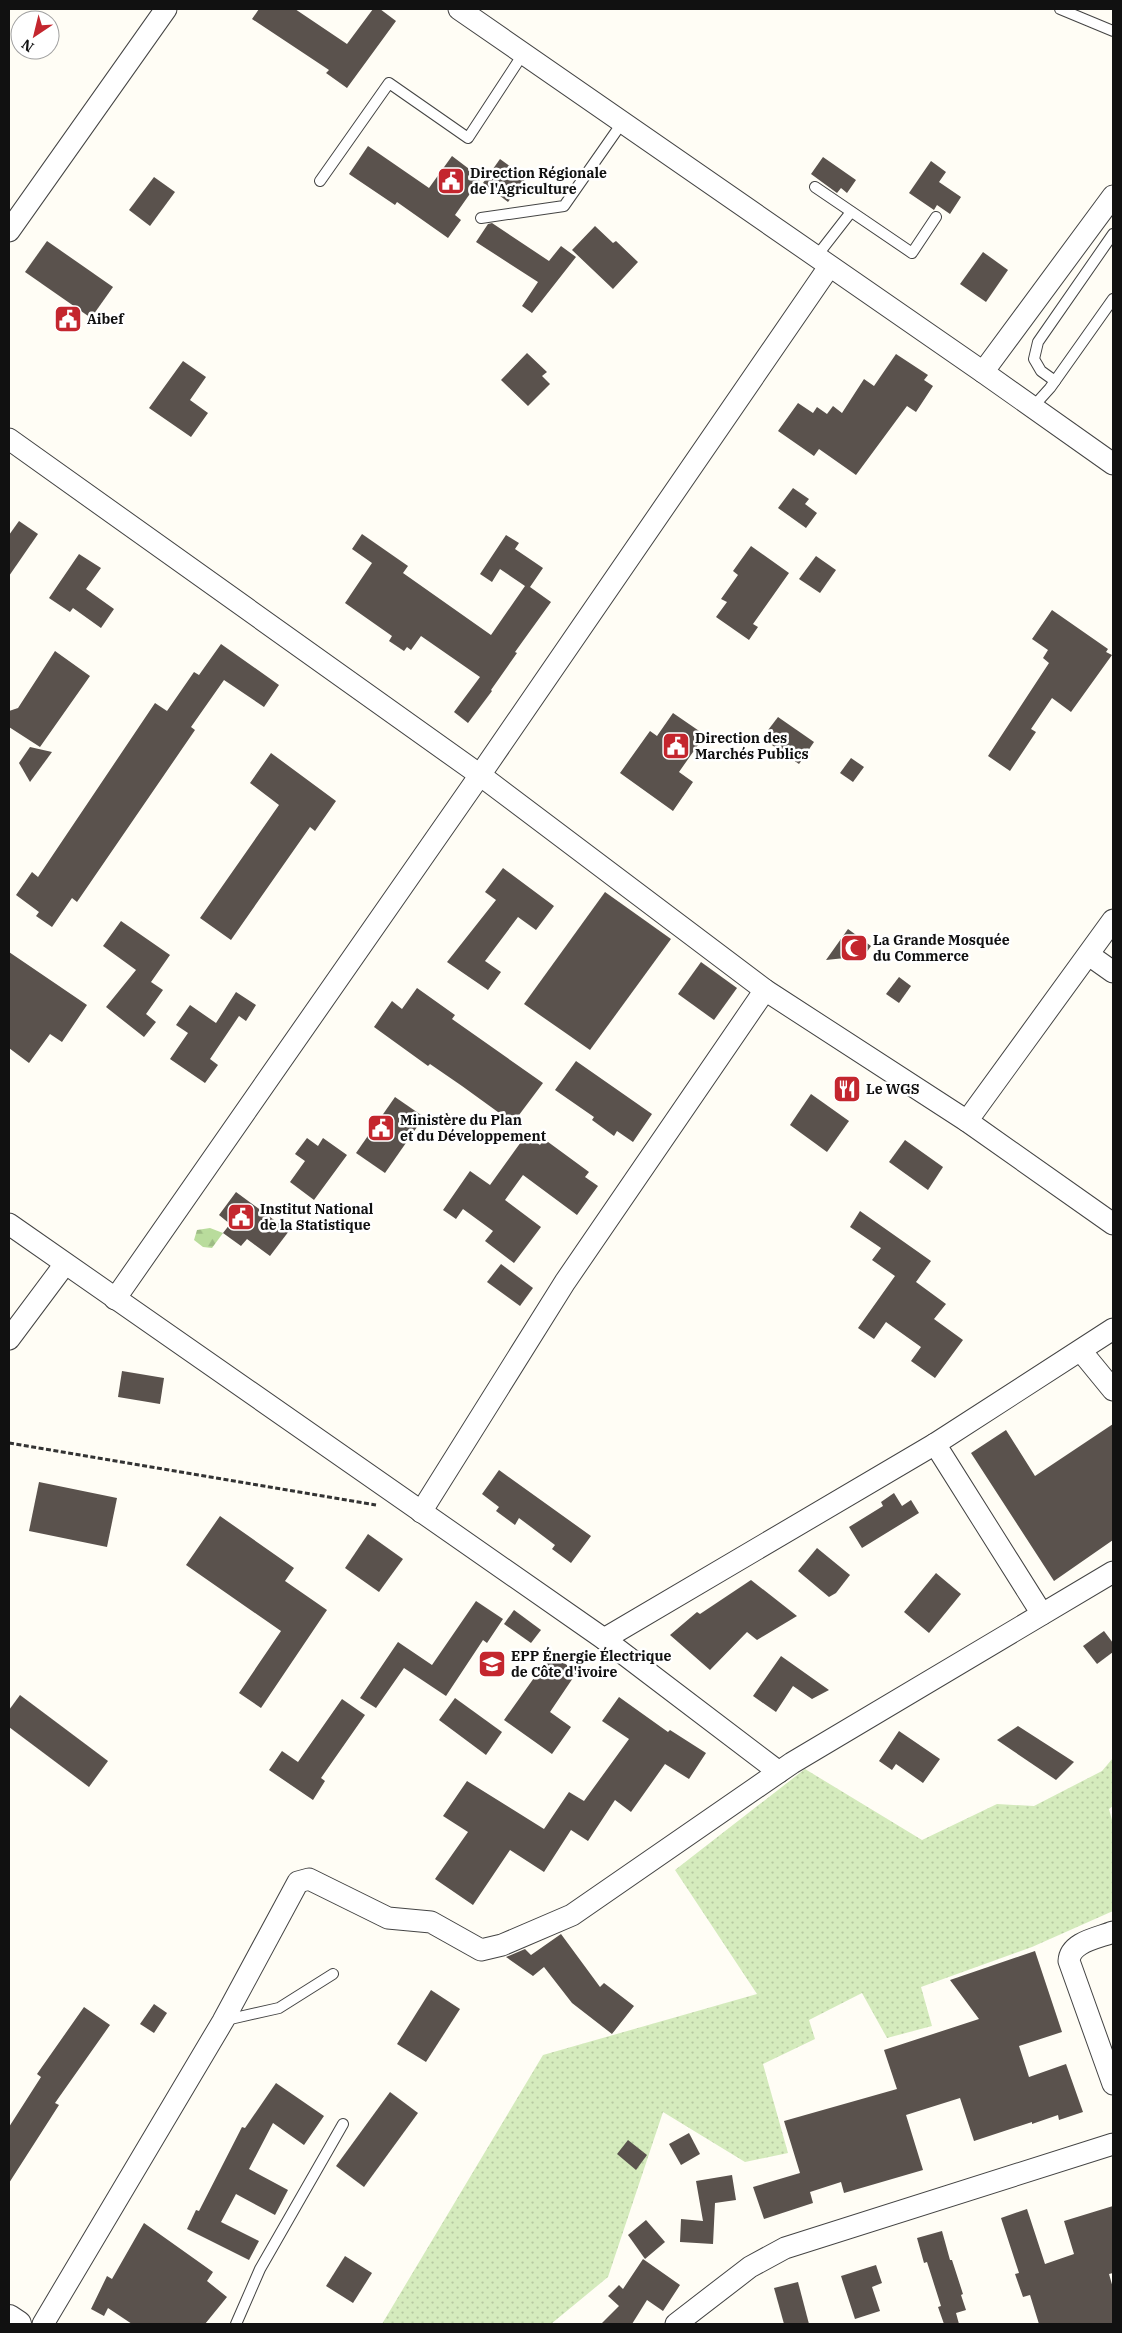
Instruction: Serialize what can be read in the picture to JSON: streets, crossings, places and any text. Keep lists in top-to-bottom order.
{
  "places": {
    "public building": [
      "Direction Régionale de l'Agriculture",
      "Aibef",
      "Direction des Marchés Publics",
      "Ministère du Plan et du Développement",
      "Institut National de la Statistique"
    ],
    "mosque": ["La Grande Mosquée du Commerce"],
    "restaurant": ["Le WGS"],
    "school or university": ["EPP Énergie Électrique de Côte d'ivoire"]
  },
  "north": "bottom left"
}
